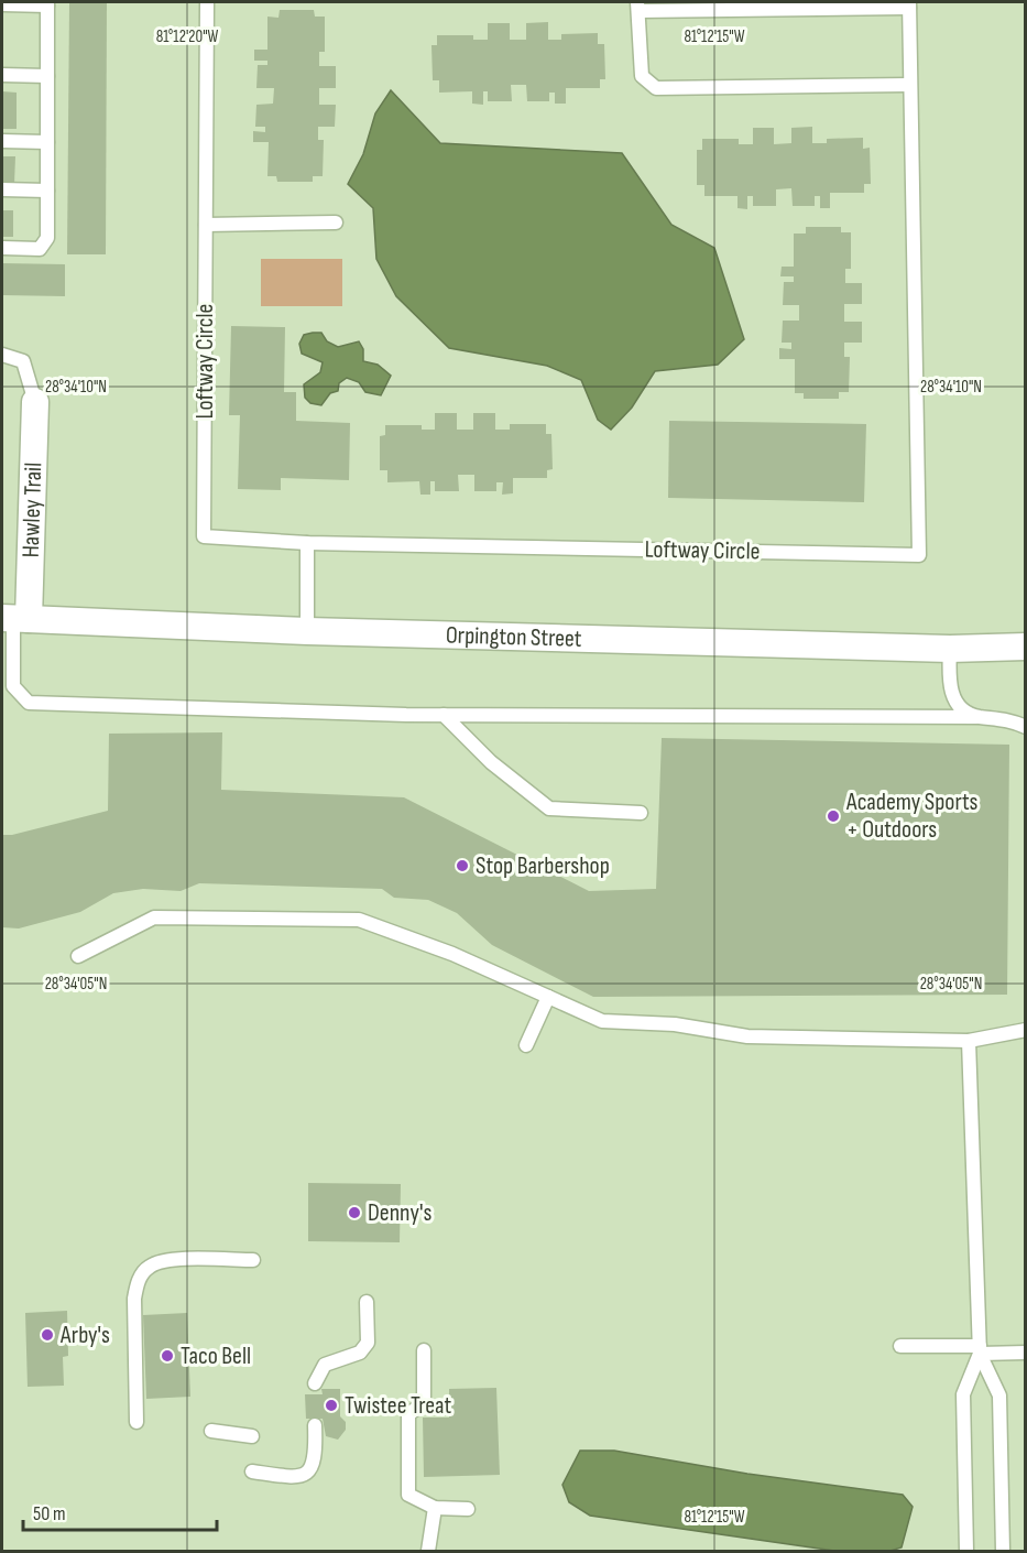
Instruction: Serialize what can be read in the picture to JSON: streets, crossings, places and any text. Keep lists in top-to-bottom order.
{
  "streets": {
    "street": ["Hawley Trail", "Orpington Street"],
    "lane": ["Loftway Circle"]
  },
  "crossings": [
    ["Hawley Trail", "Orpington Street"]
  ],
  "places": [
    "Academy Sports + Outdoors",
    "Stop Barbershop",
    "Denny's",
    "Arby's",
    "Taco Bell",
    "Twistee Treat"
  ],
  "scale_bar": "50 m",
  "coordinates": [
    "81°12'20\"W",
    "81°12'15\"W",
    "28°34'10\"N",
    "28°34'05\"N"
  ]
}
